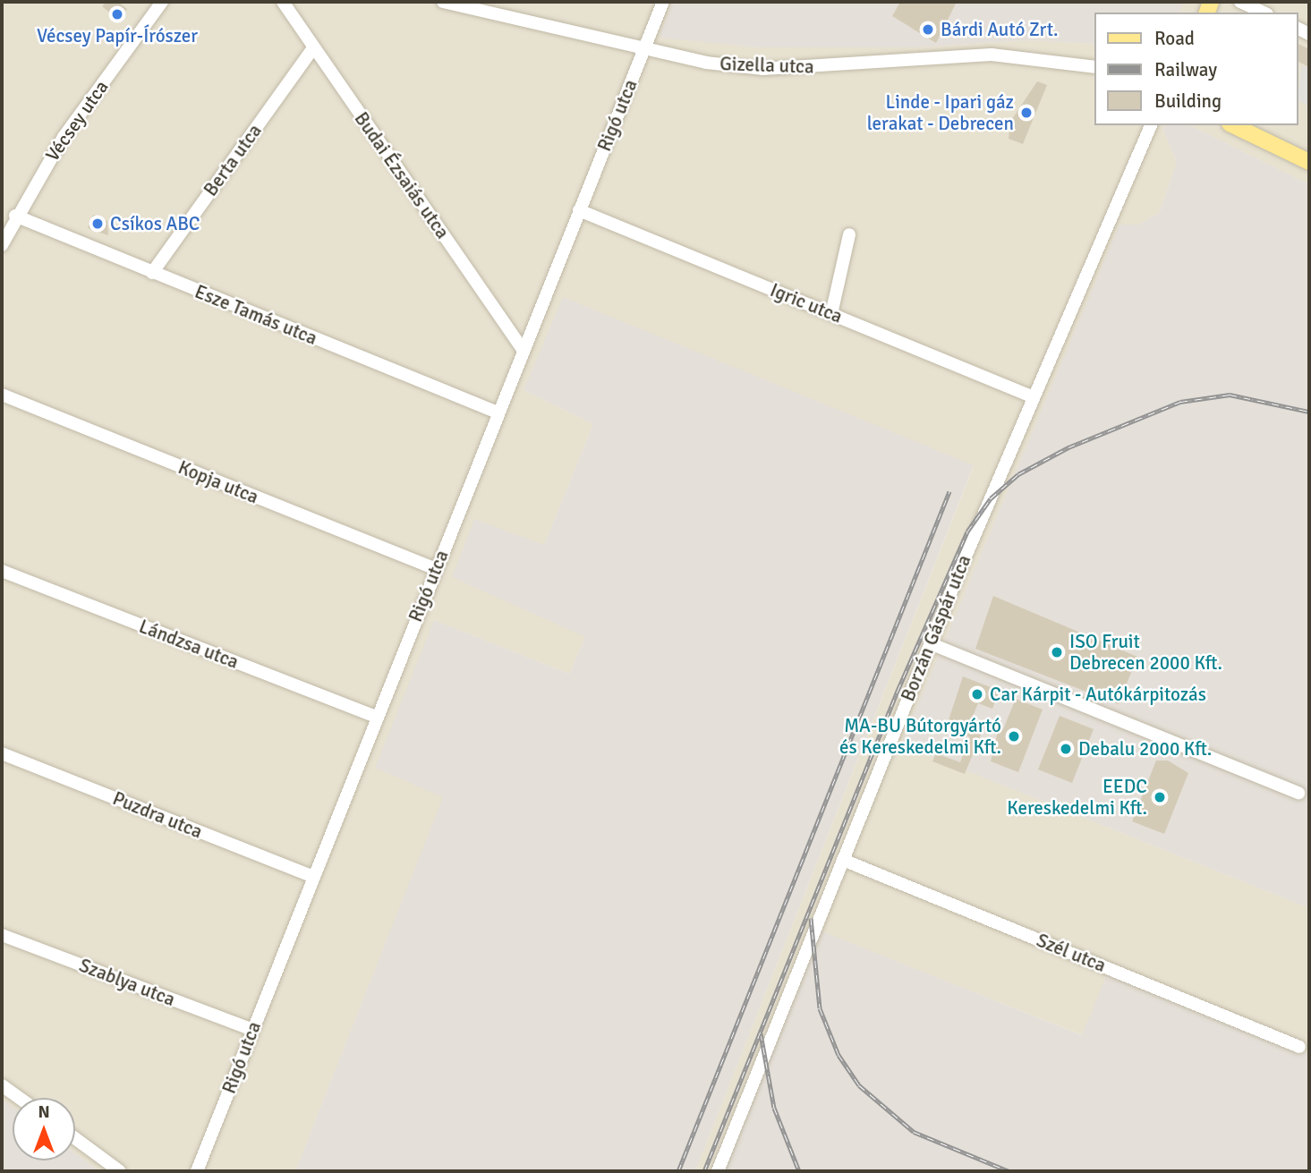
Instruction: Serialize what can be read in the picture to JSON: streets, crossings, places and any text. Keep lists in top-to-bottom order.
{
  "streets": {
    "street": [
      "Gizella utca",
      "Rigó utca",
      "Vécsey utca",
      "Berta utca",
      "Budai Ézsaiás utca",
      "Igric utca",
      "Esze Tamás utca",
      "Kopja utca",
      "Borzán Gáspár utca",
      "Lándzsa utca",
      "Puzdra utca",
      "Szél utca",
      "Szablya utca"
    ]
  },
  "crossings": [
    ["Gizella utca", "Rigó utca"],
    ["Rigó utca", "Budai Ézsaiás utca"],
    ["Rigó utca", "Igric utca"],
    ["Rigó utca", "Esze Tamás utca"],
    ["Rigó utca", "Kopja utca"],
    ["Rigó utca", "Lándzsa utca"],
    ["Rigó utca", "Puzdra utca"],
    ["Rigó utca", "Szablya utca"],
    ["Vécsey utca", "Esze Tamás utca"],
    ["Berta utca", "Budai Ézsaiás utca"],
    ["Berta utca", "Esze Tamás utca"],
    ["Igric utca", "Borzán Gáspár utca"],
    ["Borzán Gáspár utca", "Szél utca"]
  ],
  "places": [
    "Vécsey Papír-Írószer",
    "Bárdi Autó Zrt.",
    "Linde - Ipari gáz lerakat - Debrecen",
    "Csíkos ABC",
    "ISO Fruit Debrecen 2000 Kft.",
    "Car Kárpit - Autókárpitozás",
    "MA-BU Bútorgyártó és Kereskedelmi Kft.",
    "Debalu 2000 Kft.",
    "EEDC Kereskedelmi Kft."
  ],
  "legend": ["Road", "Railway", "Building"],
  "north": "top"
}
